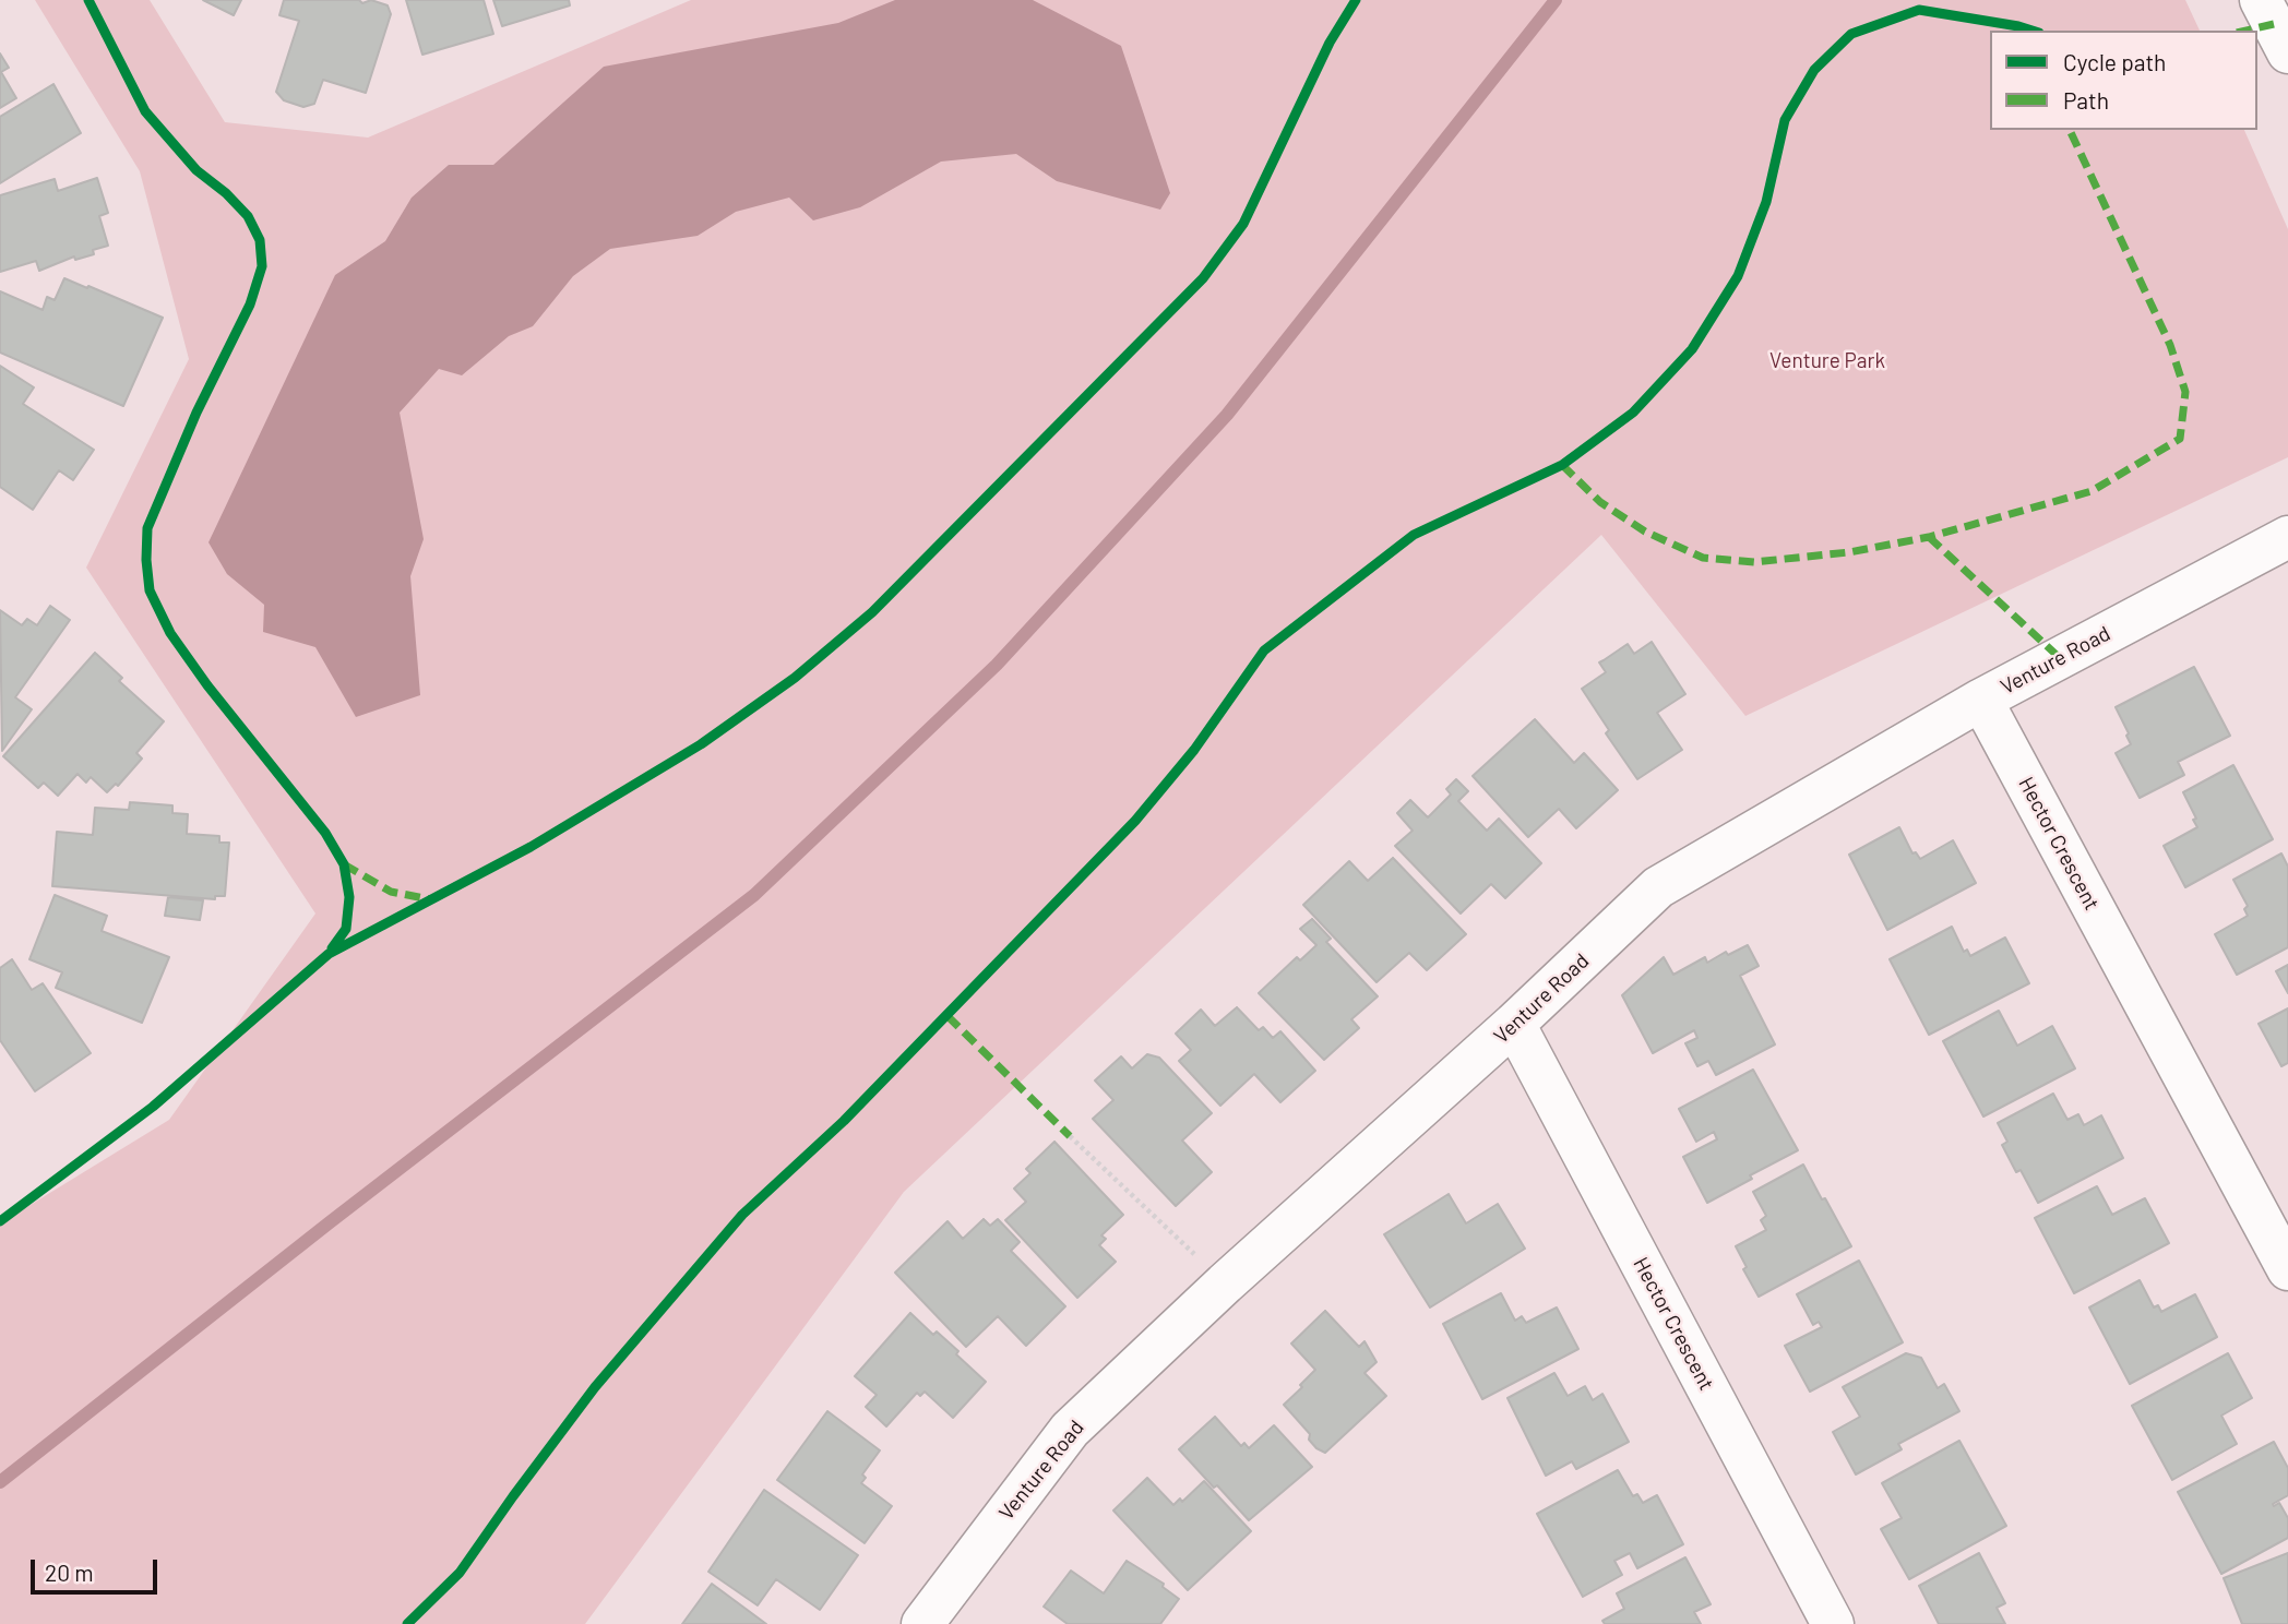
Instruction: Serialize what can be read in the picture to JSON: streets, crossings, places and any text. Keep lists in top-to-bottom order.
{
  "streets": {
    "street": ["Venture Road", "Hector Crescent"]
  },
  "crossings": [
    ["Venture Road", "Hector Crescent"]
  ],
  "parks": ["Venture Park"],
  "legend": ["Cycle path", "Path"],
  "scale_bar": "20 m"
}
